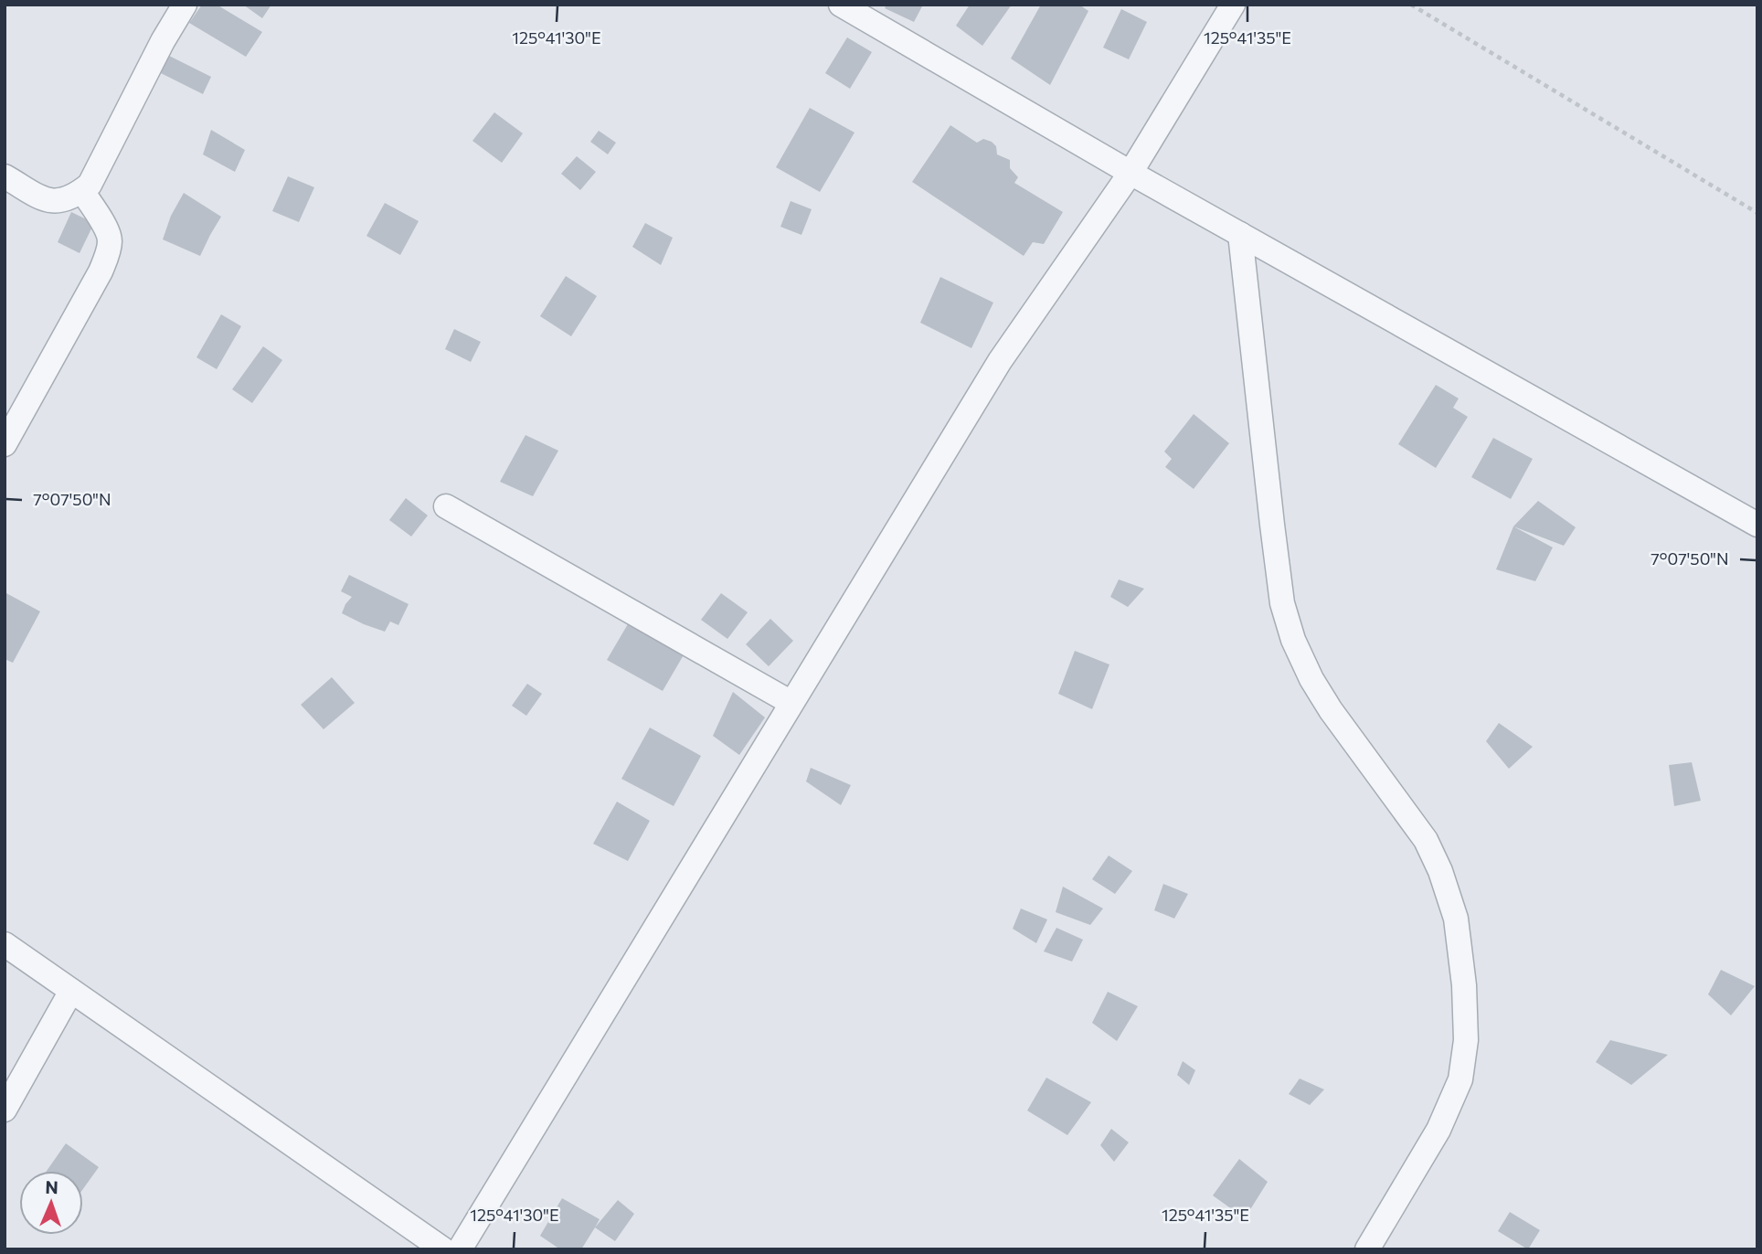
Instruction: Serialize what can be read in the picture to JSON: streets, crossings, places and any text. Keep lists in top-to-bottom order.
{
  "north": "top",
  "coordinates": ["125°41'30\"E", "125°41'35\"E", "7°07'50\"N"]
}
